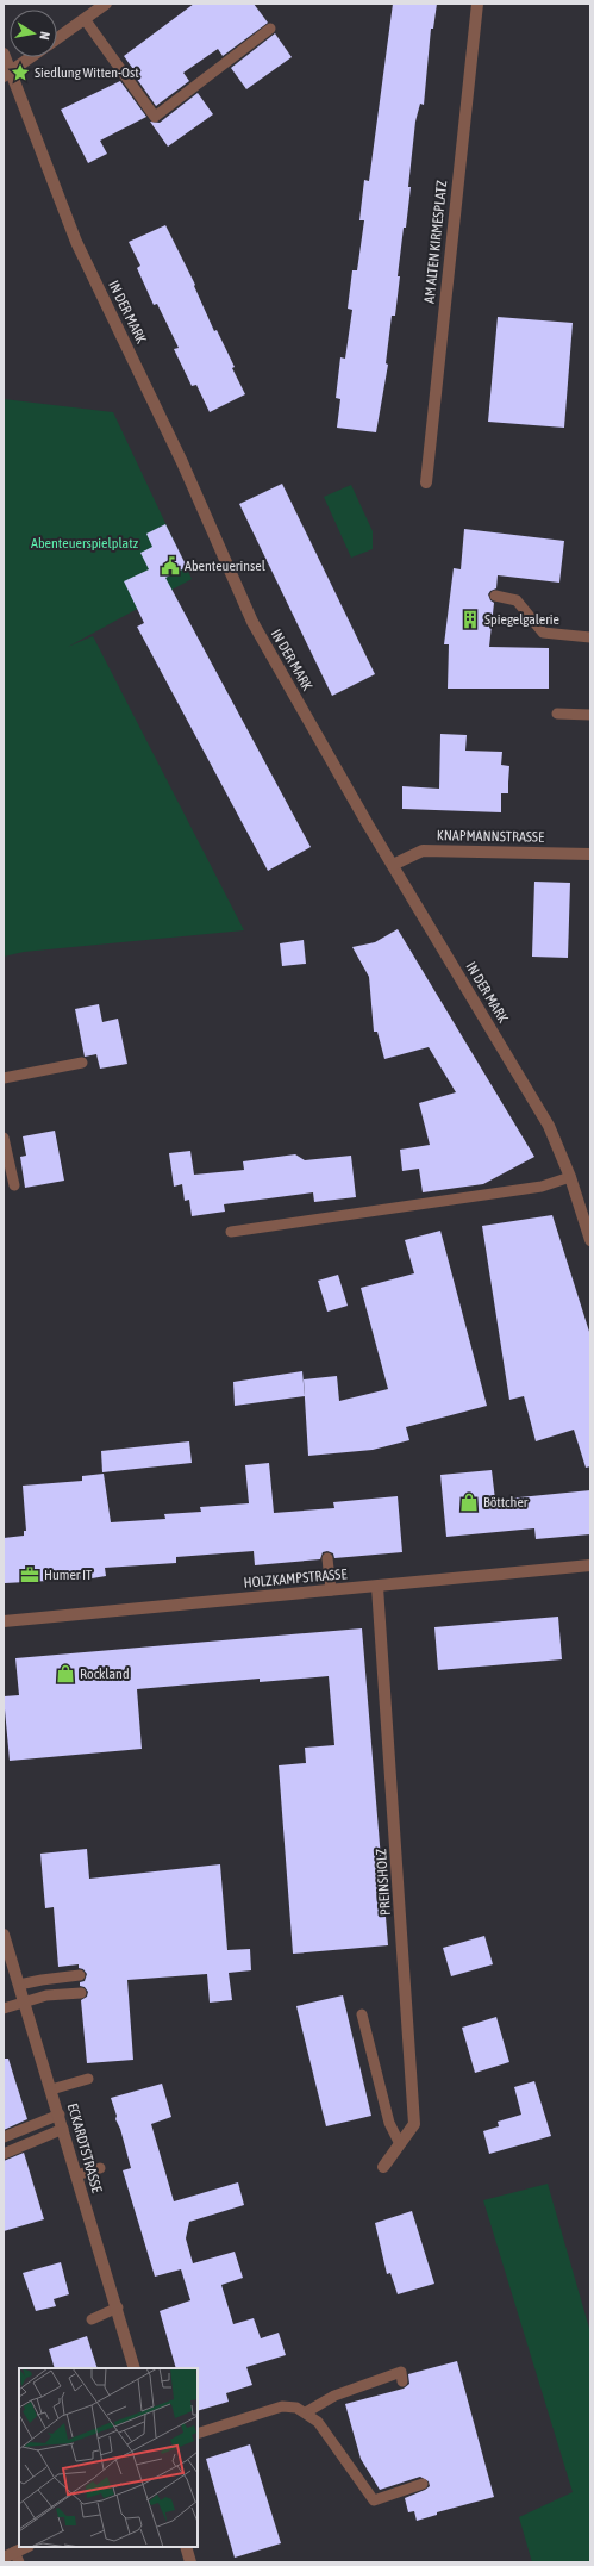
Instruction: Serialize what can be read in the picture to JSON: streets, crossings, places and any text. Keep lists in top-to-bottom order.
{
  "streets": {
    "street": [
      "AM ALTEN KIRMESPLATZ",
      "IN DER MARK",
      "KNAPMANNSTRASSE",
      "HOLZKAMPSTRASSE",
      "PREINSHOLZ",
      "ECKARDTSTRASSE"
    ]
  },
  "crossings": [
    ["IN DER MARK", "KNAPMANNSTRASSE"],
    ["HOLZKAMPSTRASSE", "PREINSHOLZ"]
  ],
  "parks": ["Abenteuerspielplatz"],
  "places": {
    "place": ["Siedlung Witten-Ost"],
    "public building": ["Abenteuerinsel"],
    "building": ["Spiegelgalerie"],
    "shop": ["Böttcher", "Rockland"],
    "office": ["Humer IT"]
  },
  "north": "right"
}
